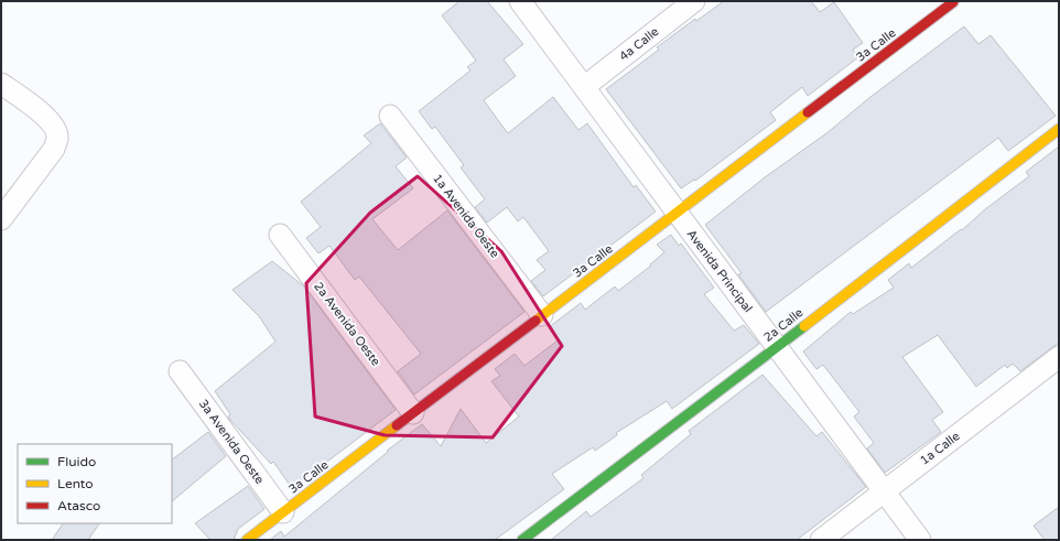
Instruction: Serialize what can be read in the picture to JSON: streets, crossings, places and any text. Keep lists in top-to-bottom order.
{
  "streets": {
    "street": [
      "4a Calle",
      "3a Calle",
      "1a Avenida Oeste",
      "Avenida Principal",
      "2a Avenida Oeste",
      "2a Calle",
      "3a Avenida Oeste",
      "1a Calle"
    ]
  },
  "crossings": [
    ["4a Calle", "Avenida Principal"],
    ["3a Calle", "1a Avenida Oeste"],
    ["3a Calle", "Avenida Principal"],
    ["3a Calle", "2a Avenida Oeste"],
    ["3a Calle", "3a Avenida Oeste"],
    ["Avenida Principal", "2a Calle"],
    ["Avenida Principal", "1a Calle"]
  ],
  "legend": ["Fluido", "Lento", "Atasco"]
}
